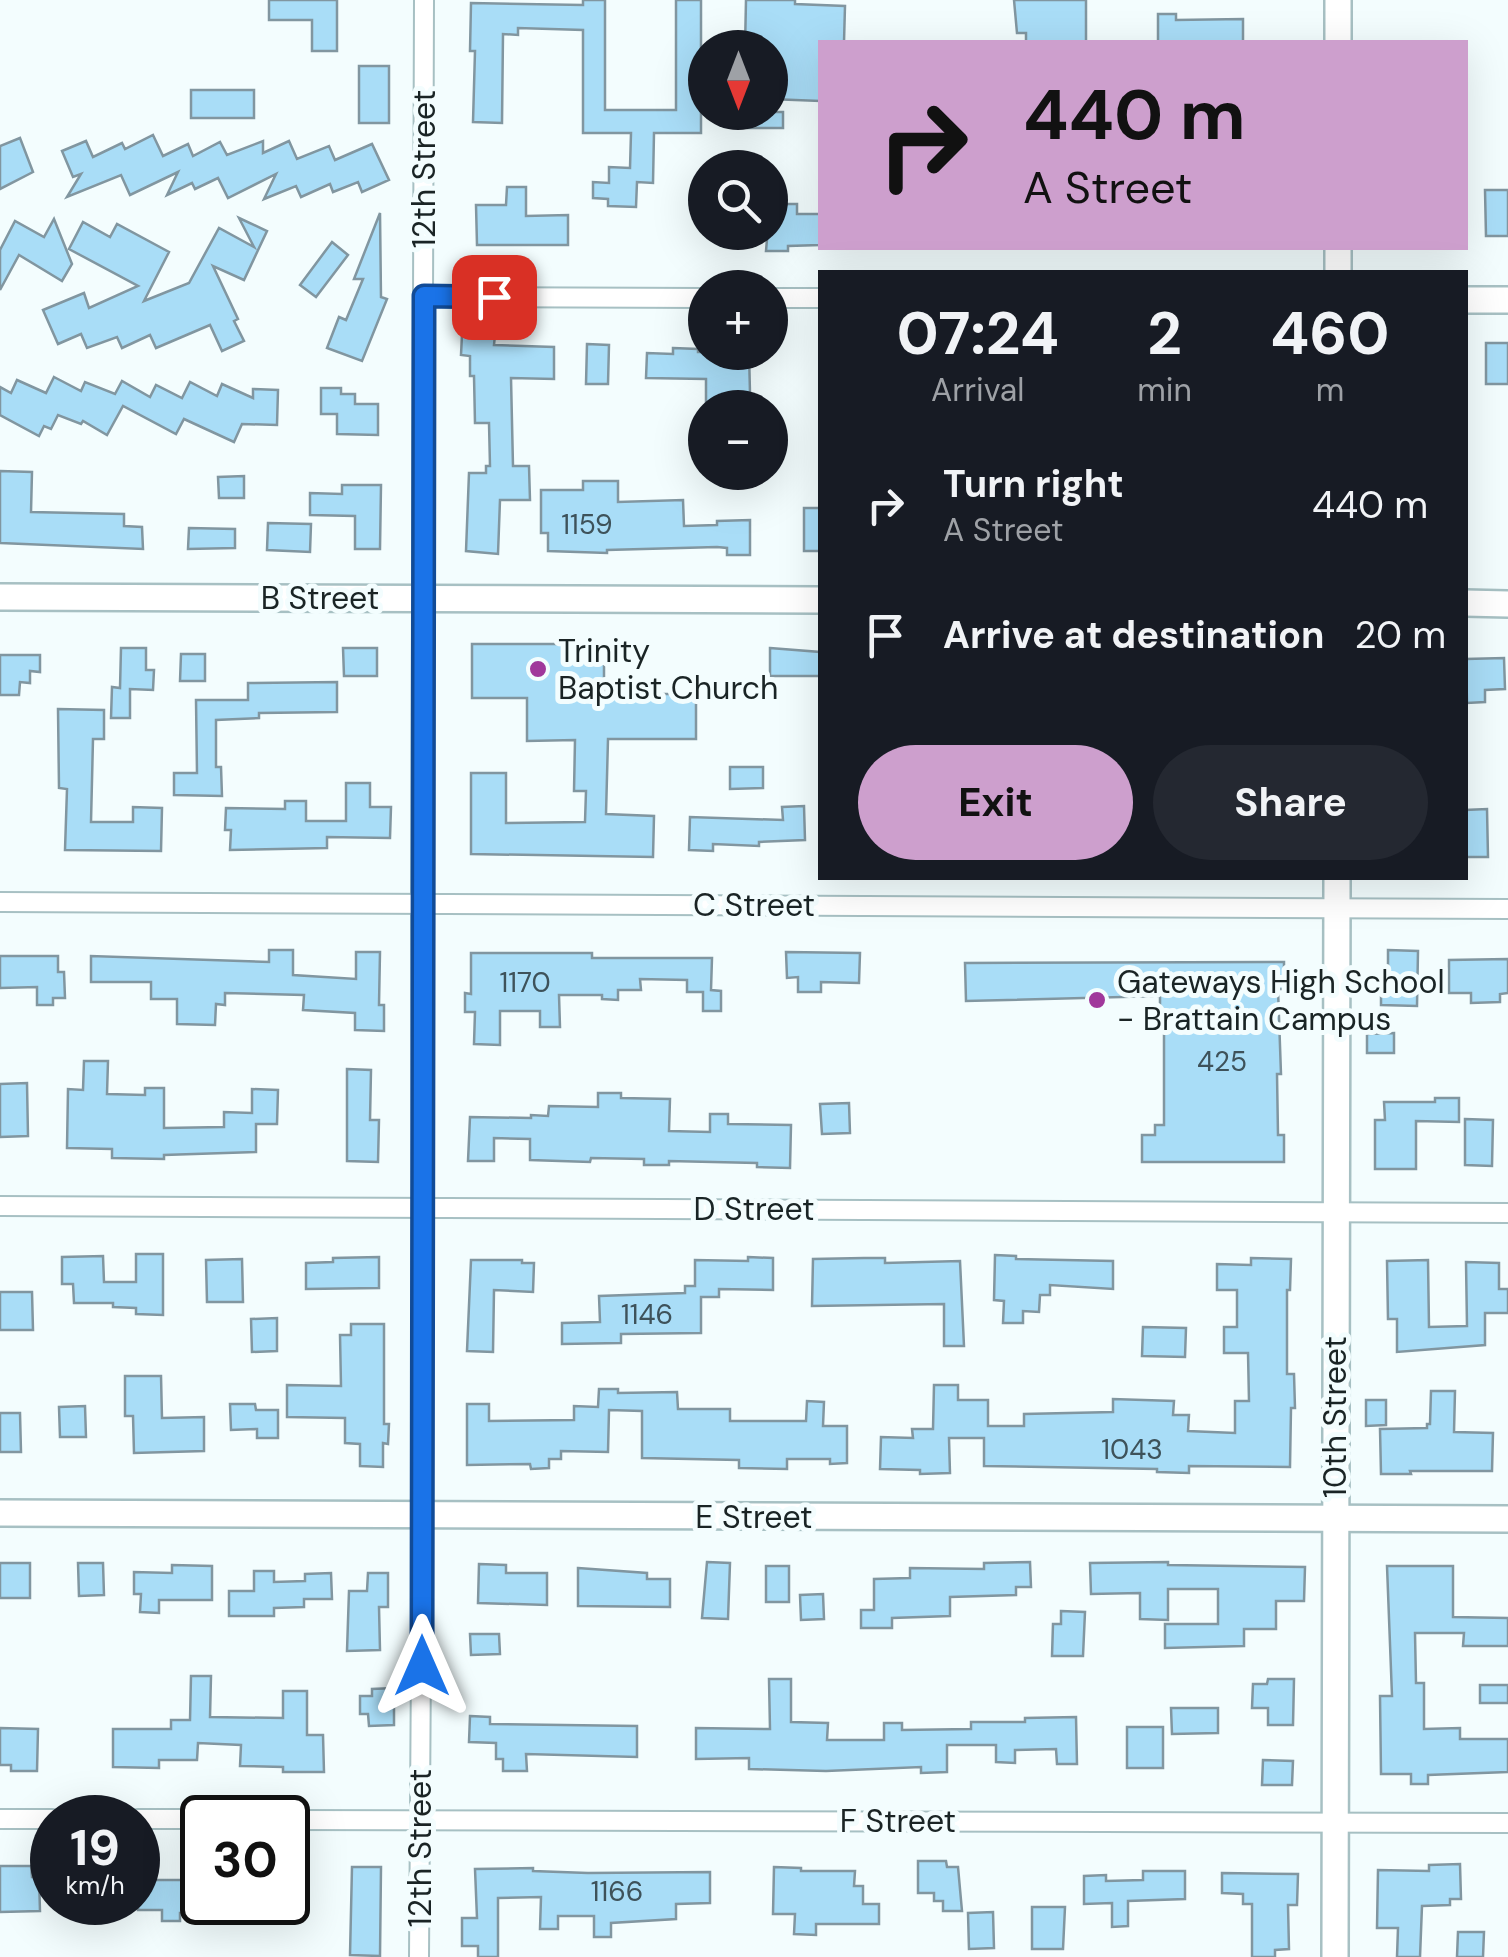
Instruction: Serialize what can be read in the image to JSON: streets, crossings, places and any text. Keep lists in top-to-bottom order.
{
  "streets": {
    "street": [
      "12th Street",
      "B Street",
      "C Street",
      "D Street",
      "10th Street",
      "E Street",
      "F Street"
    ]
  },
  "crossings": [
    ["12th Street", "B Street"],
    ["12th Street", "C Street"],
    ["12th Street", "D Street"],
    ["12th Street", "E Street"],
    ["12th Street", "F Street"],
    ["C Street", "10th Street"],
    ["D Street", "10th Street"],
    ["10th Street", "E Street"],
    ["10th Street", "F Street"]
  ],
  "places": ["Trinity Baptist Church", "Gateways High School - Brattain Campus"],
  "house_numbers": [
    "1159",
    "1170",
    "425",
    "1146",
    "1043",
    "1166"
  ],
  "north": "bottom",
  "page": {
    "map_buttons": ["+", "−"],
    "turn": ["440 m", "A Street"],
    "eta": [
      "07:24",
      "Arrival",
      "2",
      "min",
      "460",
      "m"
    ],
    "list": [
      {
        "name": "Turn right",
        "note": "A Street",
        "value": "440 m"
      },
      {
        "name": "Arrive at destination",
        "value": "20 m"
      }
    ],
    "buttons": ["Exit", "Share"],
    "speed": "19 km/h",
    "limit": "30"
  }
}
